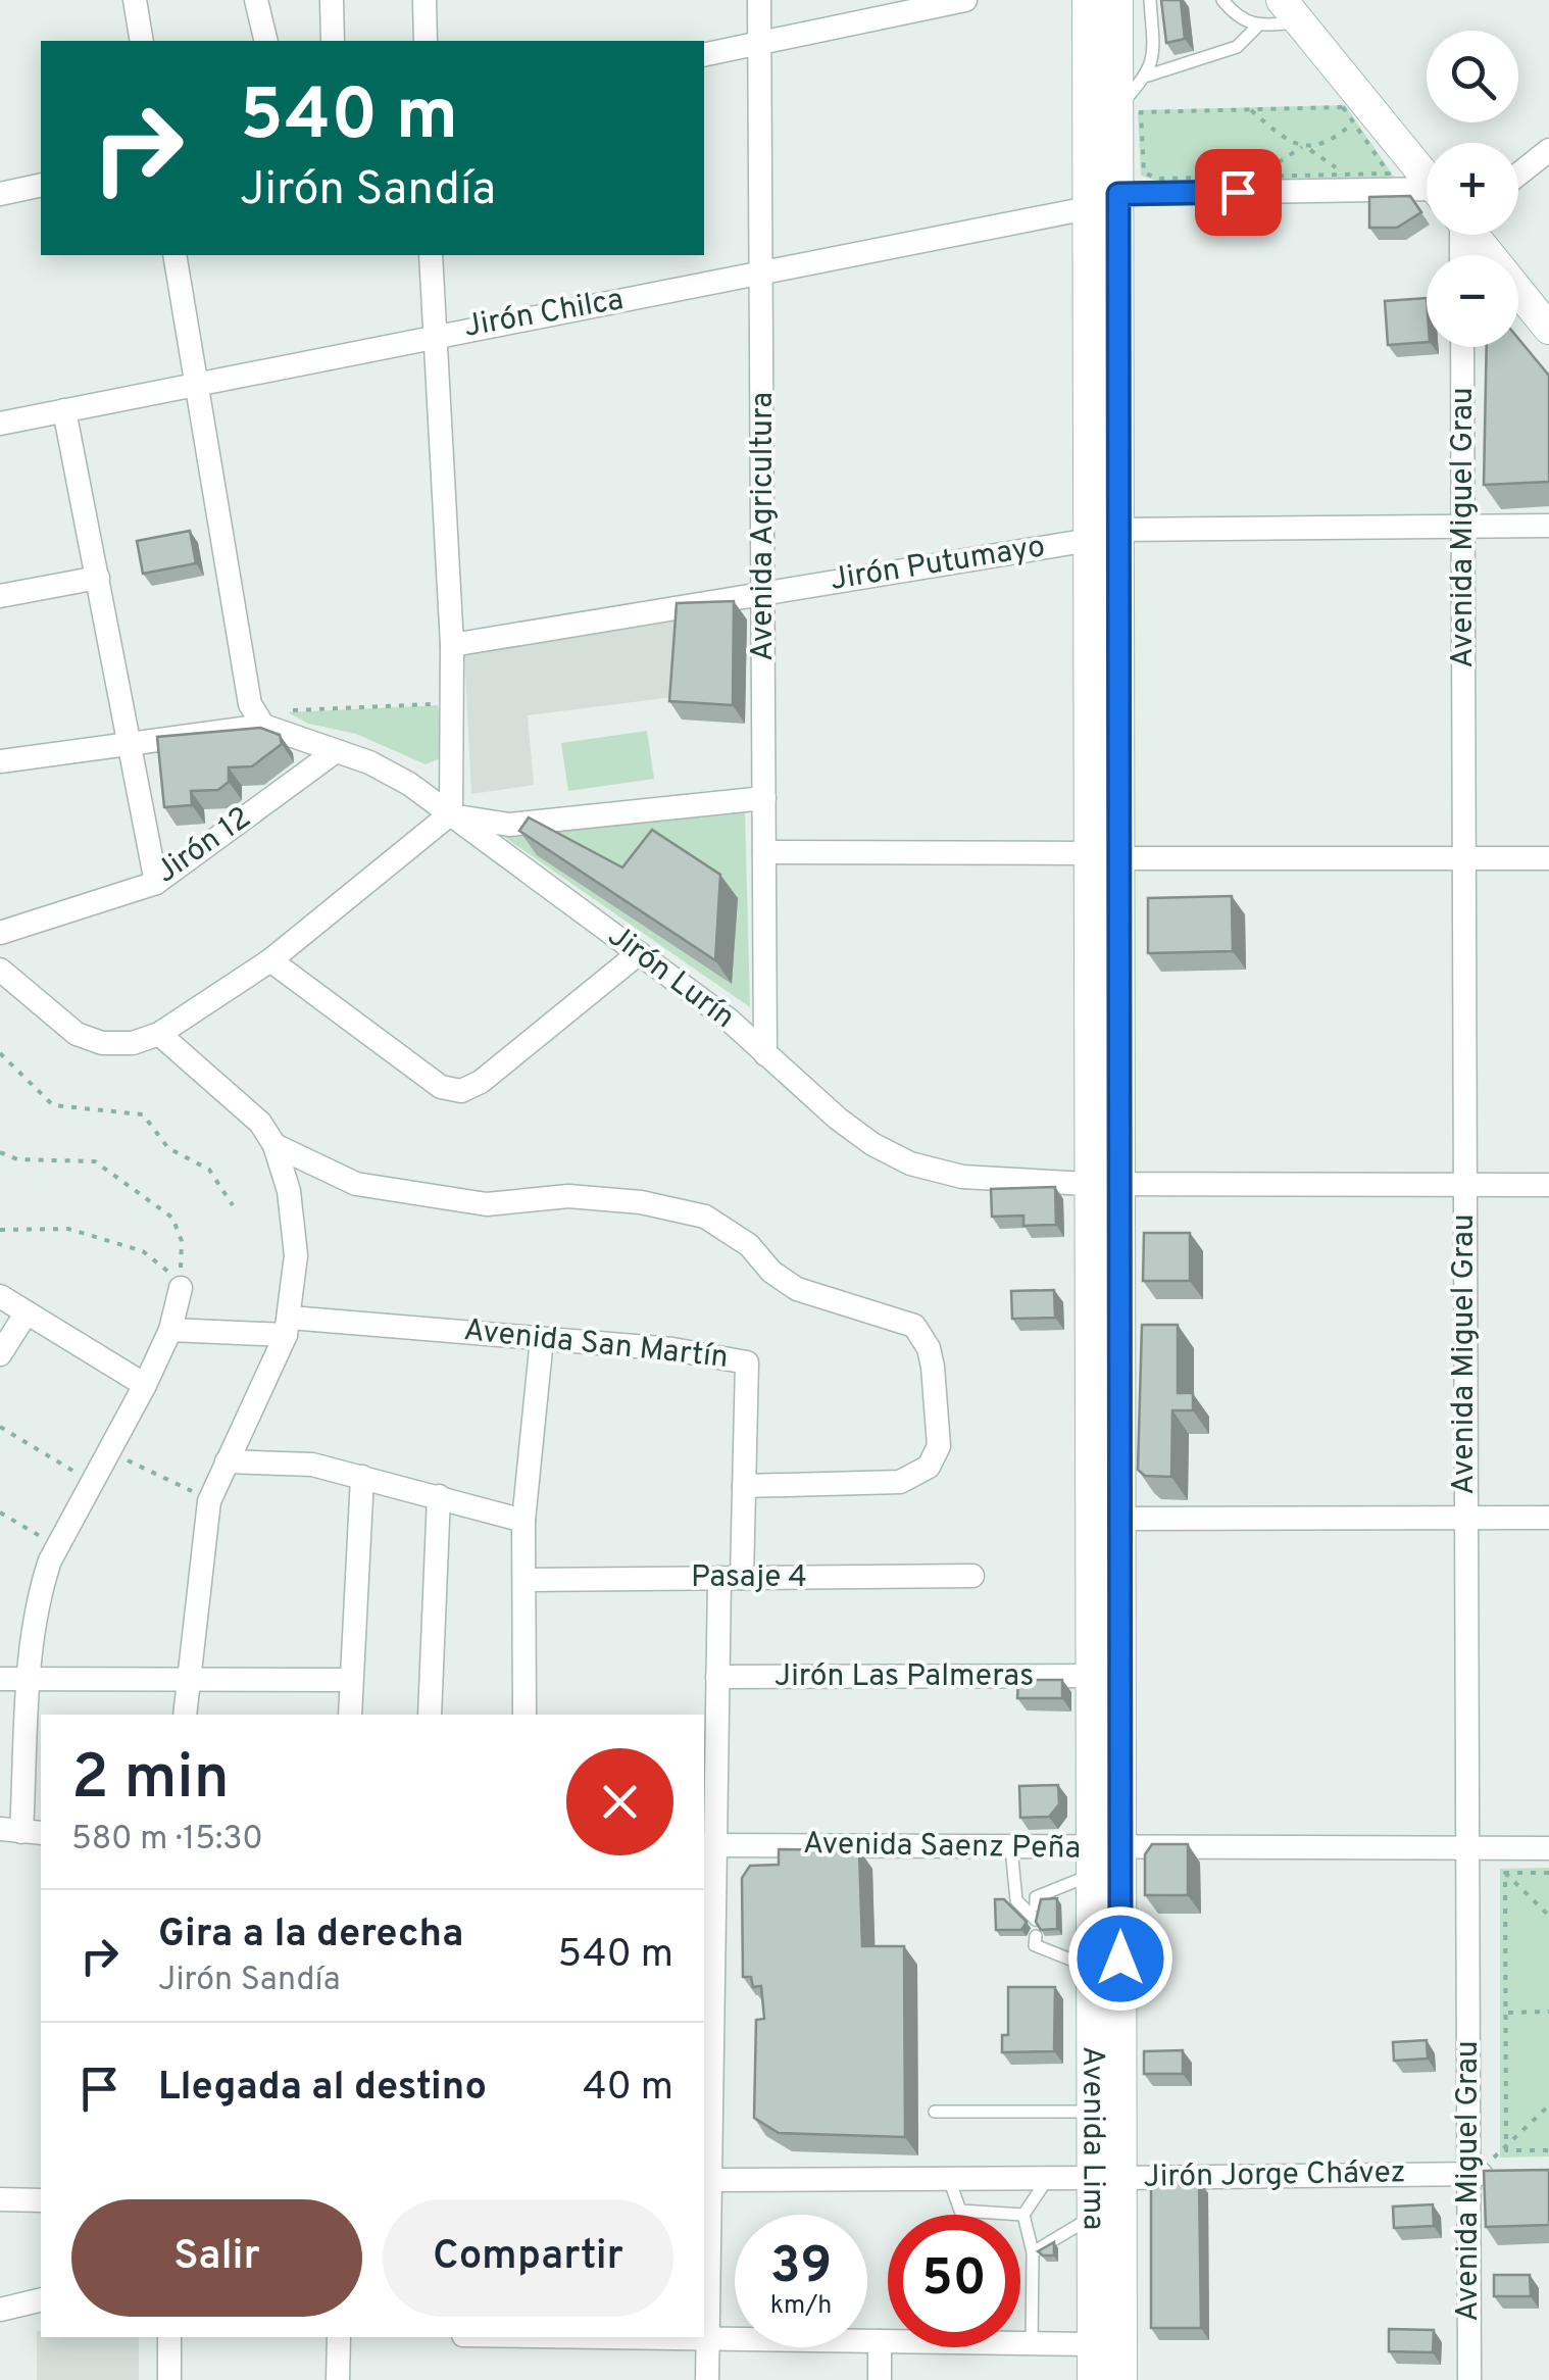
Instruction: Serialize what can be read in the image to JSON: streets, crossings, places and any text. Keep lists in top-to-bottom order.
{
  "streets": {
    "main road": ["Avenida Lima"],
    "street": [
      "Jirón Chilca",
      "Avenida Agricultura",
      "Avenida Miguel Grau",
      "Jirón Putumayo",
      "Jirón 12",
      "Jirón Lurín",
      "Avenida San Martín",
      "Pasaje 4",
      "Jirón Las Palmeras",
      "Avenida Saenz Peña",
      "Jirón Jorge Chávez"
    ]
  },
  "crossings": [
    ["Jirón Chilca", "Avenida Agricultura"],
    ["Jirón Chilca", "Avenida Lima"],
    ["Avenida Agricultura", "Jirón Putumayo"],
    ["Avenida Agricultura", "Jirón Lurín"],
    ["Avenida Miguel Grau", "Jirón Putumayo"],
    ["Avenida Miguel Grau", "Jirón Lurín"],
    ["Avenida Miguel Grau", "Avenida Saenz Peña"],
    ["Avenida Miguel Grau", "Jirón Jorge Chávez"],
    ["Jirón Putumayo", "Avenida Lima"],
    ["Jirón 12", "Jirón Lurín"],
    ["Jirón Lurín", "Avenida Lima"],
    ["Avenida San Martín", "Pasaje 4"],
    ["Avenida San Martín", "Jirón Las Palmeras"],
    ["Avenida San Martín", "Avenida Saenz Peña"],
    ["Avenida San Martín", "Jirón Jorge Chávez"],
    ["Jirón Las Palmeras", "Avenida Lima"],
    ["Avenida Saenz Peña", "Avenida Lima"],
    ["Avenida Lima", "Jirón Jorge Chávez"]
  ],
  "page": {
    "map_buttons": ["+", "−"],
    "turn": ["540 m", "Jirón Sandía"],
    "heading": ["2 min", "580 m · 15:30"],
    "list": [
      {
        "name": "Gira a la derecha",
        "note": "Jirón Sandía",
        "value": "540 m"
      },
      {
        "name": "Llegada al destino",
        "value": "40 m"
      }
    ],
    "buttons": ["Salir", "Compartir"],
    "speed": "39 km/h",
    "limit": "50"
  }
}
